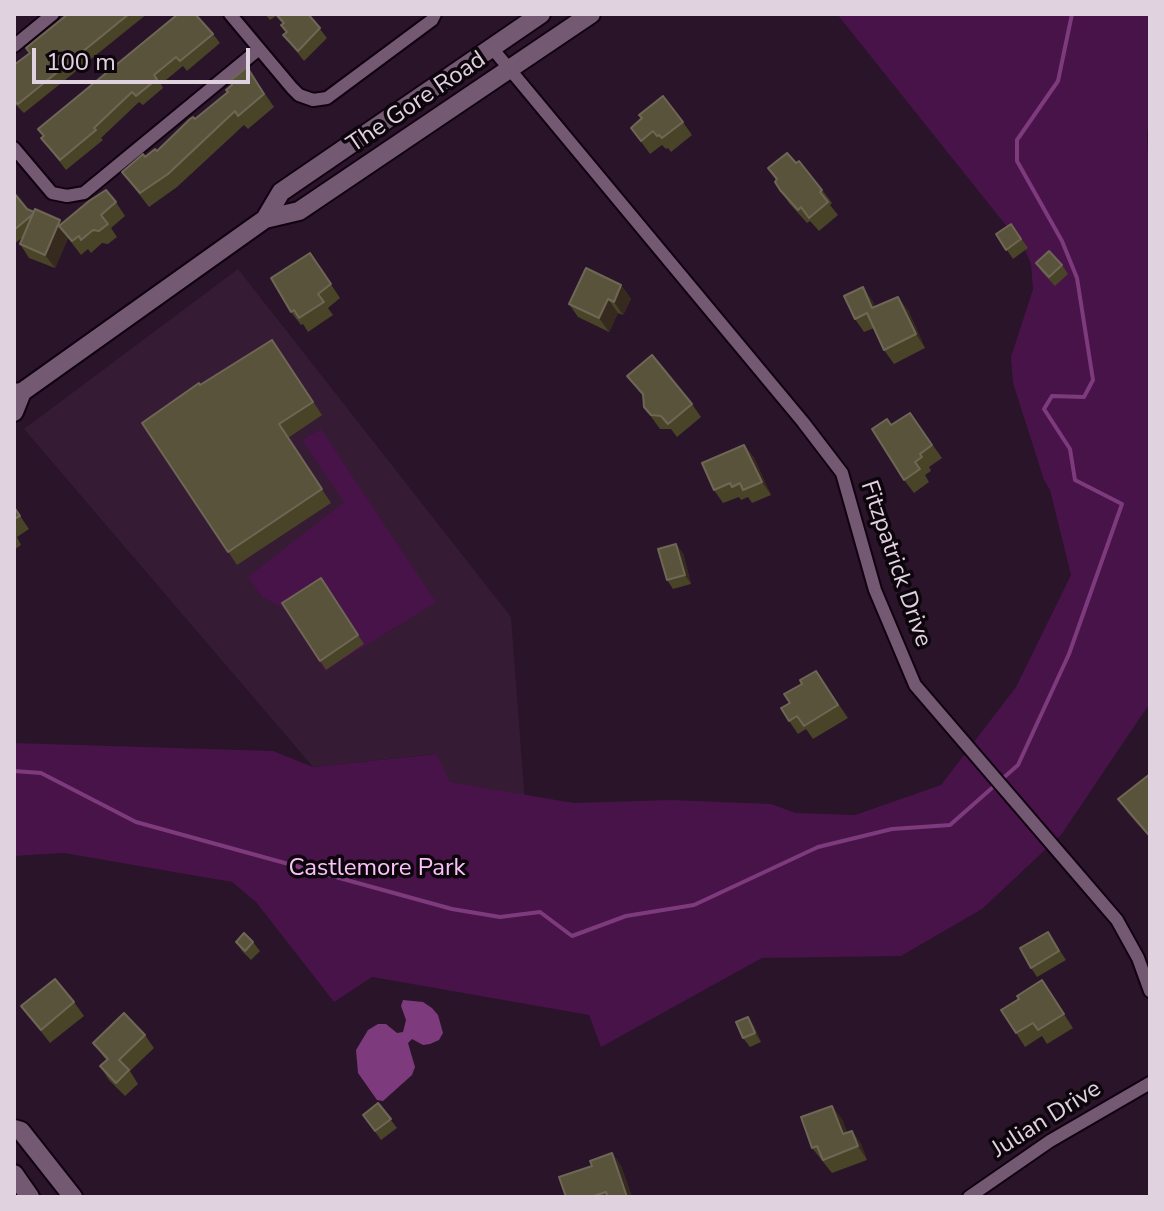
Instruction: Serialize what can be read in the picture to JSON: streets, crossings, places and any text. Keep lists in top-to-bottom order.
{
  "streets": {
    "main road": ["The Gore Road"],
    "street": ["Fitzpatrick Drive", "Julian Drive"]
  },
  "crossings": [
    ["The Gore Road", "Fitzpatrick Drive"]
  ],
  "parks": ["Castlemore Park"],
  "scale_bar": "100 m"
}
